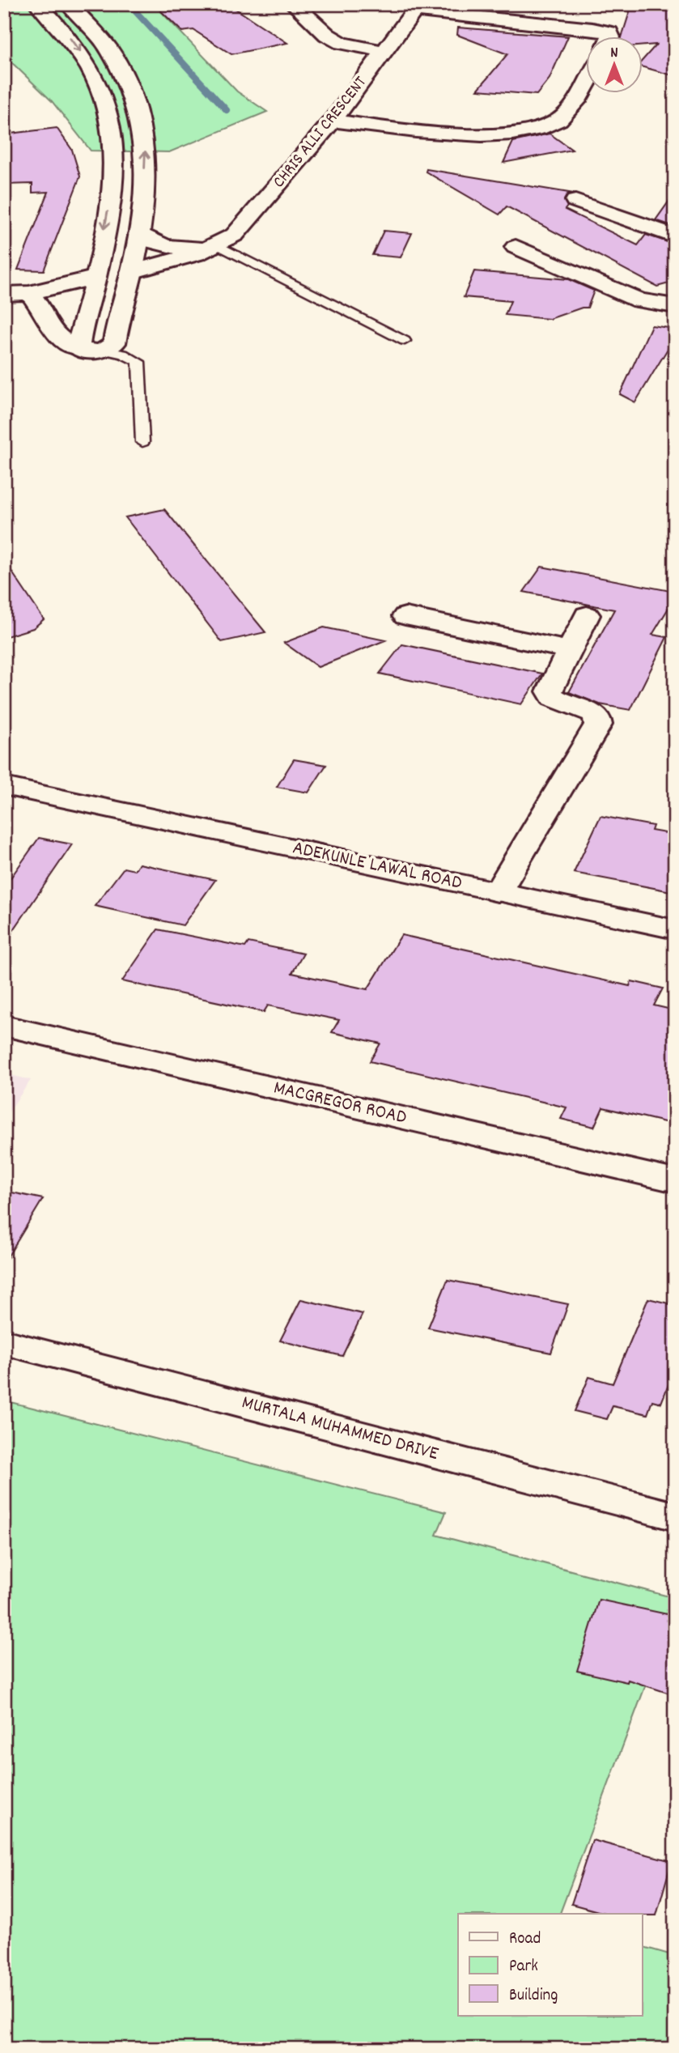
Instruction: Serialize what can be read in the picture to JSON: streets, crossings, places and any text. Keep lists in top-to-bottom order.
{
  "streets": {
    "street": [
      "CHRIS ALLI CRESCENT",
      "ADEKUNLE LAWAL ROAD",
      "MACGREGOR ROAD",
      "MURTALA MUHAMMED DRIVE"
    ]
  },
  "legend": ["Road", "Park", "Building"],
  "north": "top"
}
